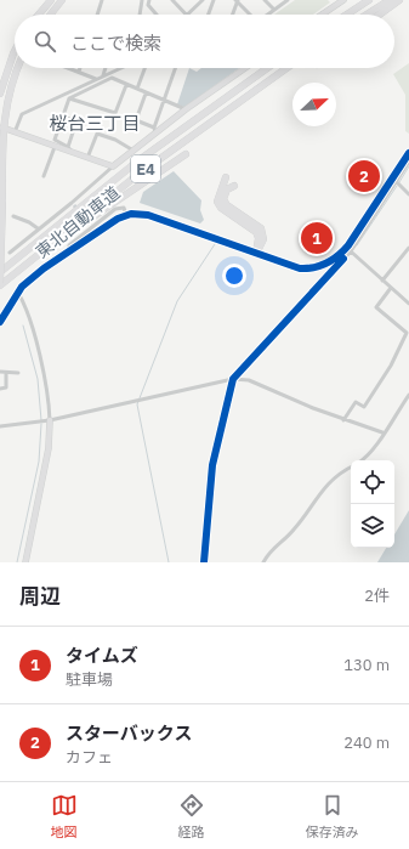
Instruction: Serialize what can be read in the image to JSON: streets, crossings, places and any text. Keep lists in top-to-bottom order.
{
  "streets": {
    "highway": ["E4", "東北自動車道"]
  },
  "districts": ["桜台三丁目"],
  "north": "top right",
  "page": {
    "search": "ここで検索",
    "pins": ["2", "1"],
    "heading": ["周辺", "2件"],
    "list": [
      {
        "mark": "1",
        "name": "タイムズ",
        "note": "駐車場",
        "value": "130 m"
      },
      {
        "mark": "2",
        "name": "スターバックス",
        "note": "カフェ",
        "value": "240 m"
      }
    ],
    "nav": ["地図", "経路", "保存済み"]
  }
}
